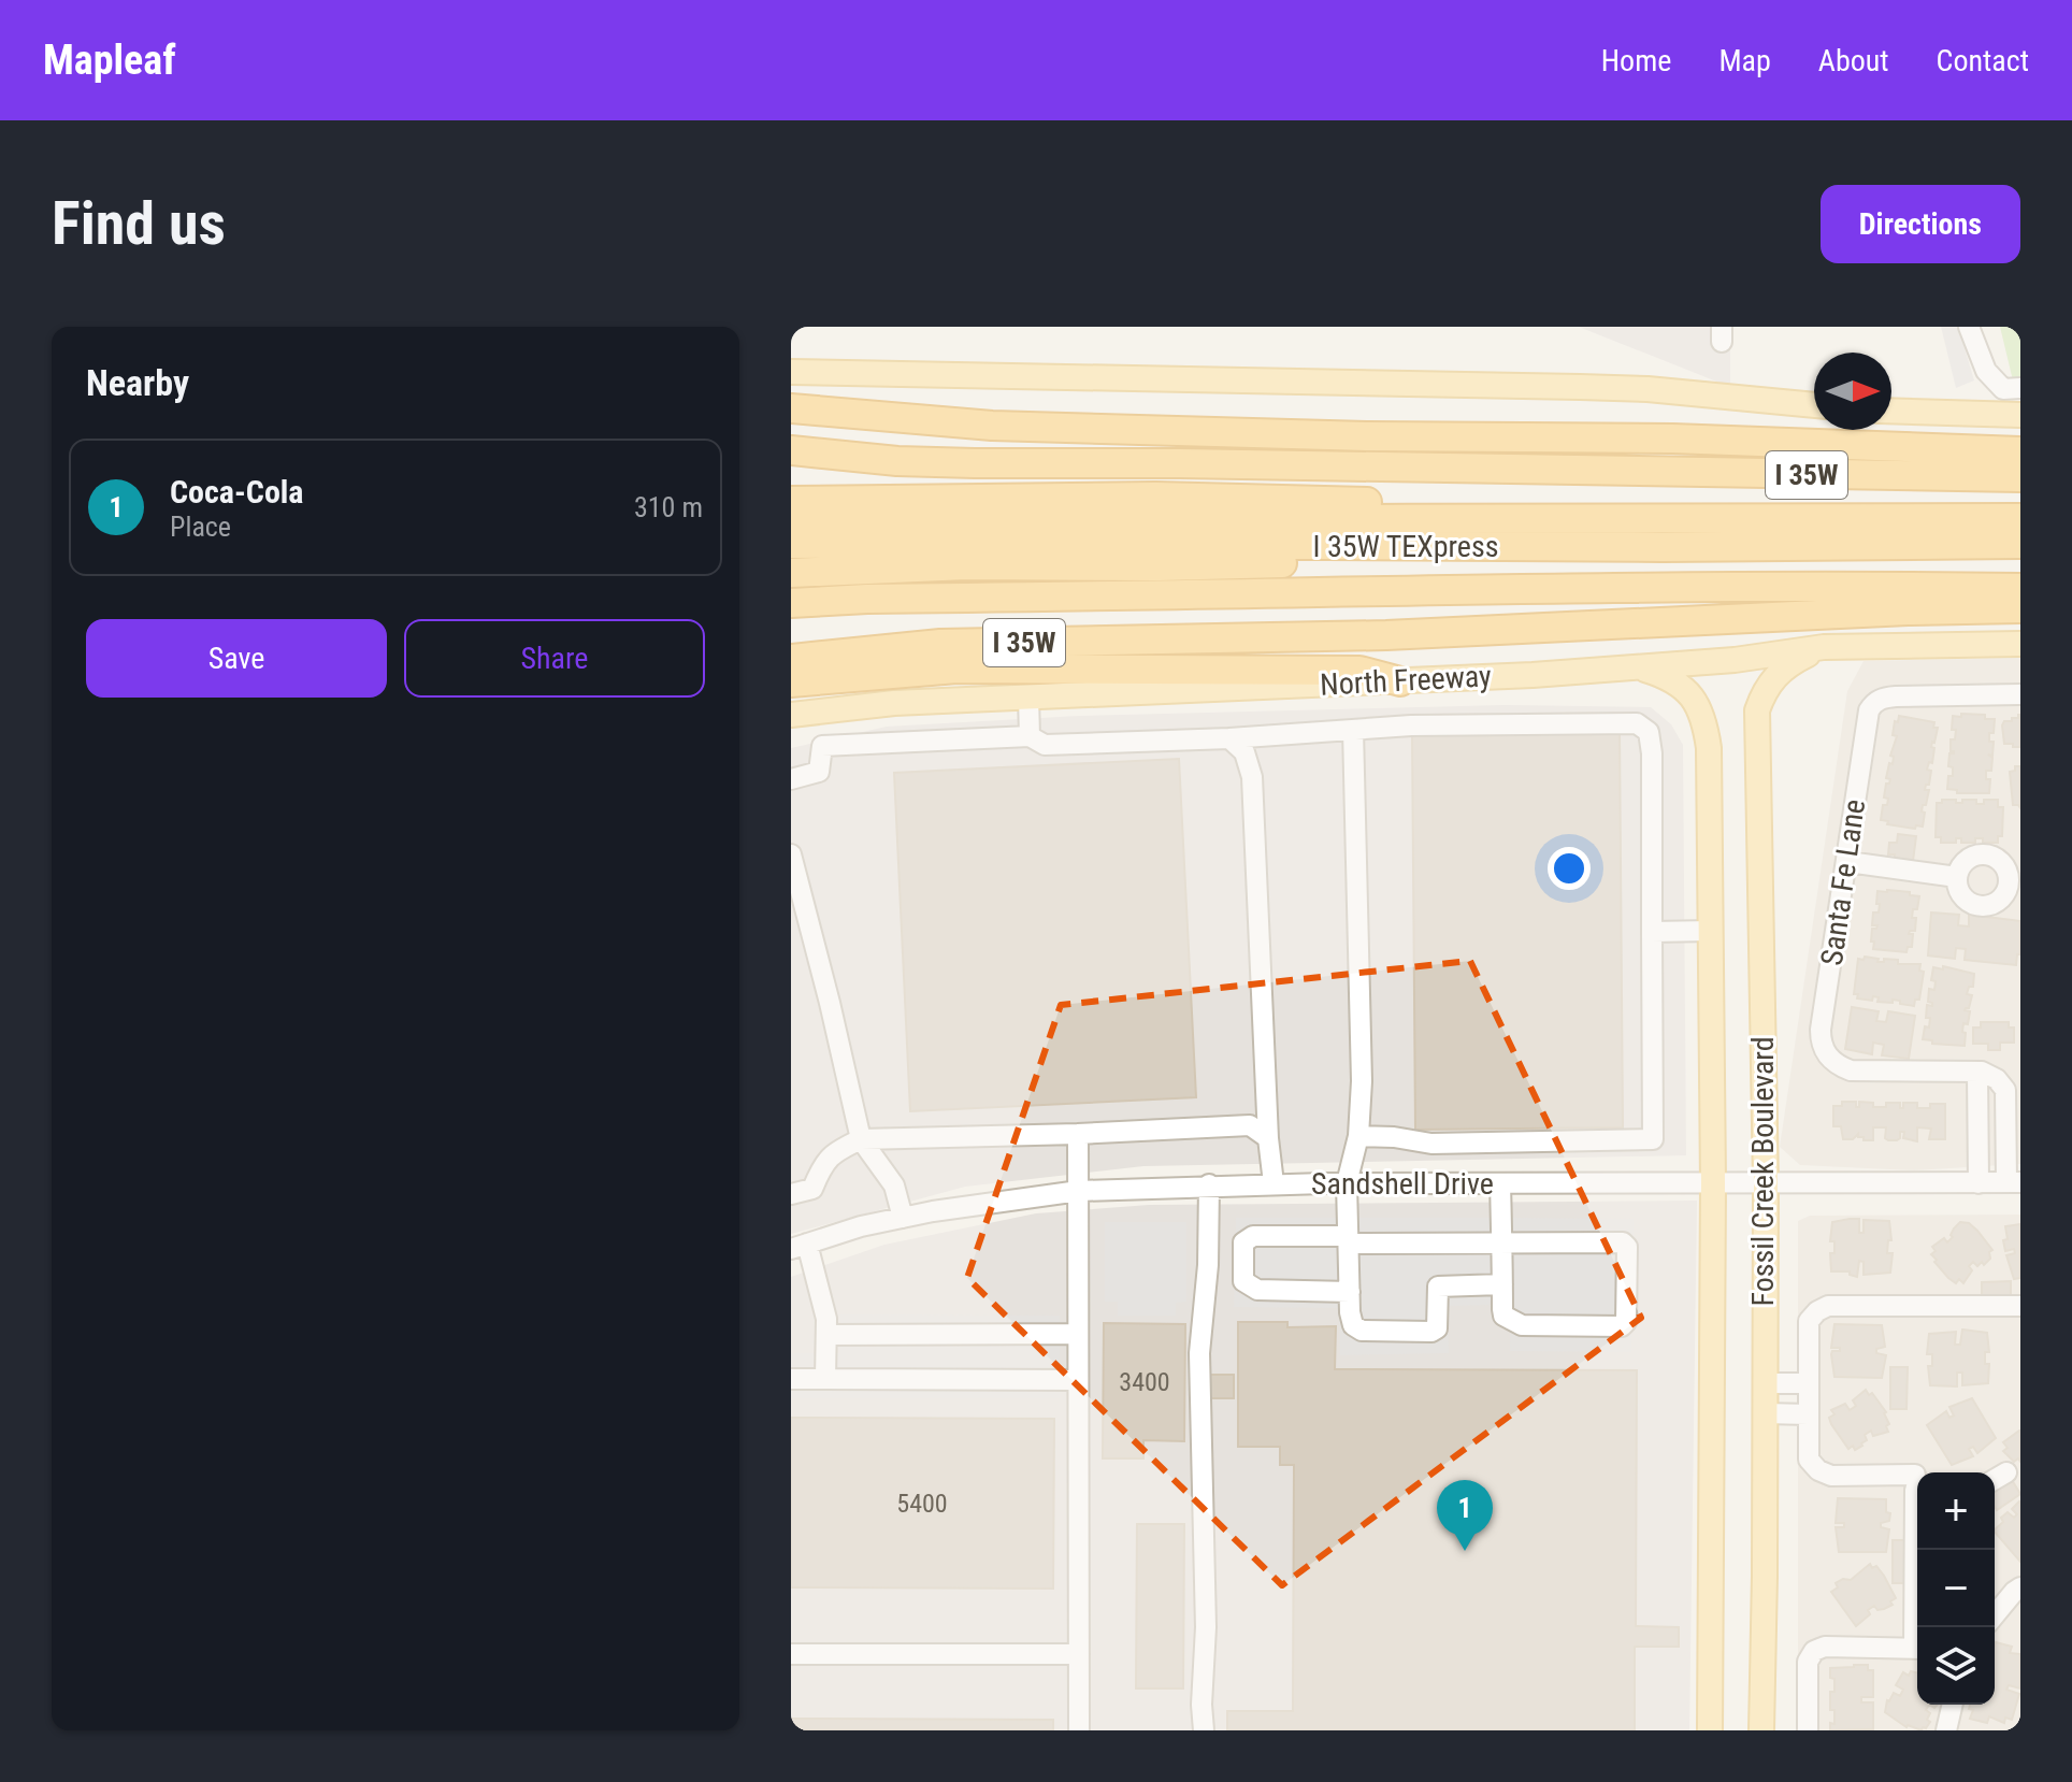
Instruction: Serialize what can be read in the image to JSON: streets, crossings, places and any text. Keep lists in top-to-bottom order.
{
  "streets": {
    "highway": ["I 35W", "I 35W TEXpress", "North Freeway"],
    "main road": ["Fossil Creek Boulevard"],
    "street": ["Santa Fe Lane", "Sandshell Drive"]
  },
  "crossings": [
    ["North Freeway", "Fossil Creek Boulevard"],
    ["Fossil Creek Boulevard", "Sandshell Drive"]
  ],
  "house_numbers": ["3400", "5400"],
  "north": "right",
  "page": {
    "header": "Mapleaf",
    "nav": [
      "Home",
      "Map",
      "About",
      "Contact"
    ],
    "buttons": [
      "Directions",
      ["Save", "Share"]
    ],
    "title": "Find us",
    "heading": "Nearby",
    "list": [
      {
        "mark": "1",
        "name": "Coca-Cola",
        "note": "Place",
        "value": "310 m"
      }
    ],
    "map_buttons": ["+", "−"],
    "pins": "1"
  }
}
